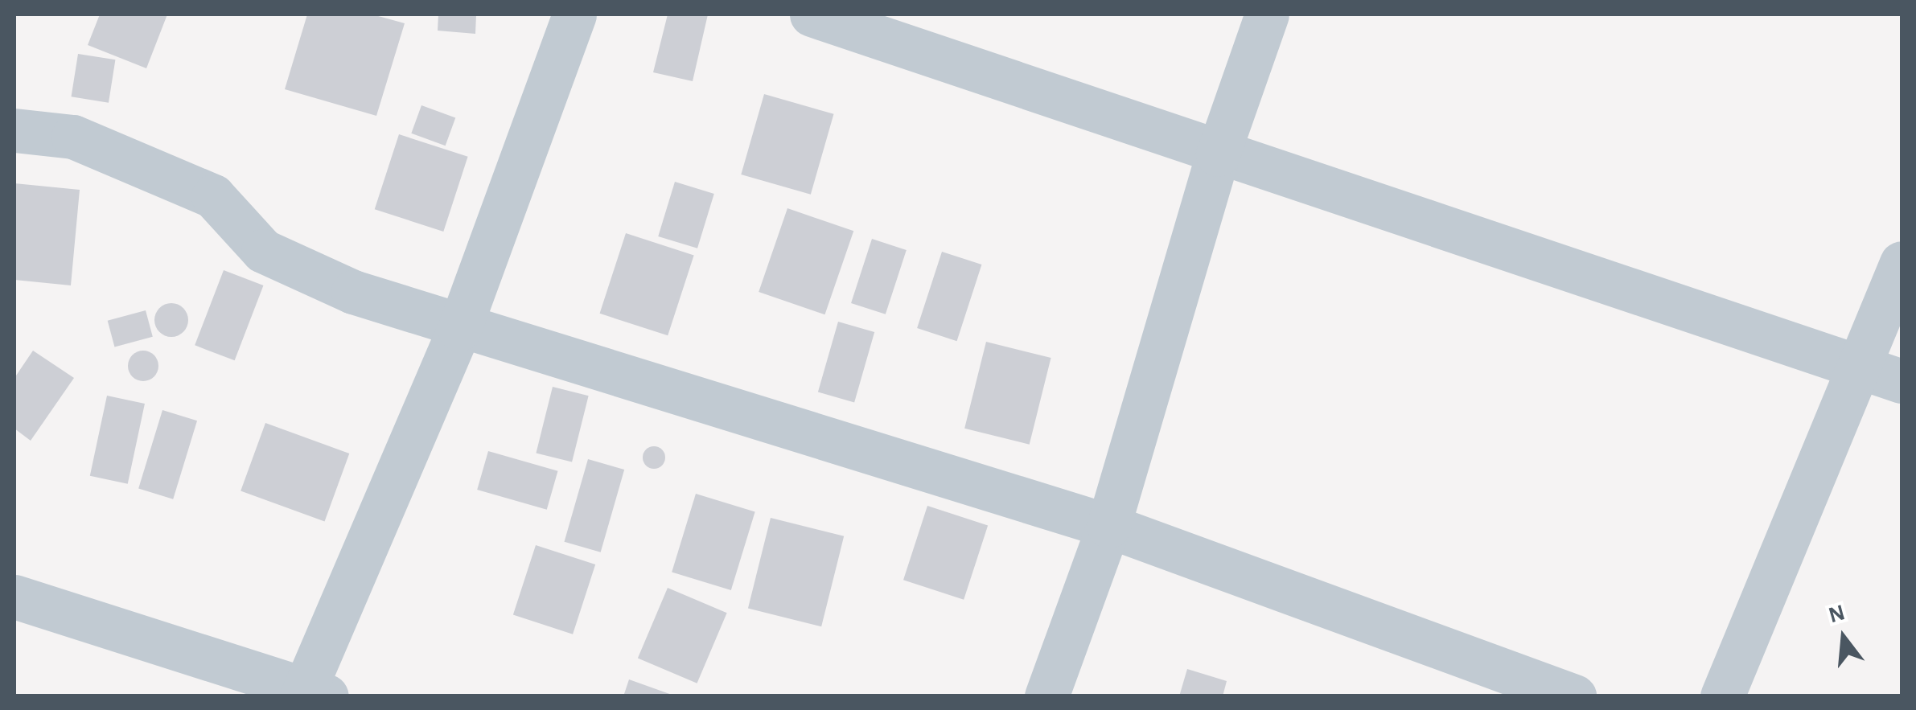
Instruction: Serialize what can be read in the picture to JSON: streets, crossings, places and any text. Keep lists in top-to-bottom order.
{
  "north": "top"
}
